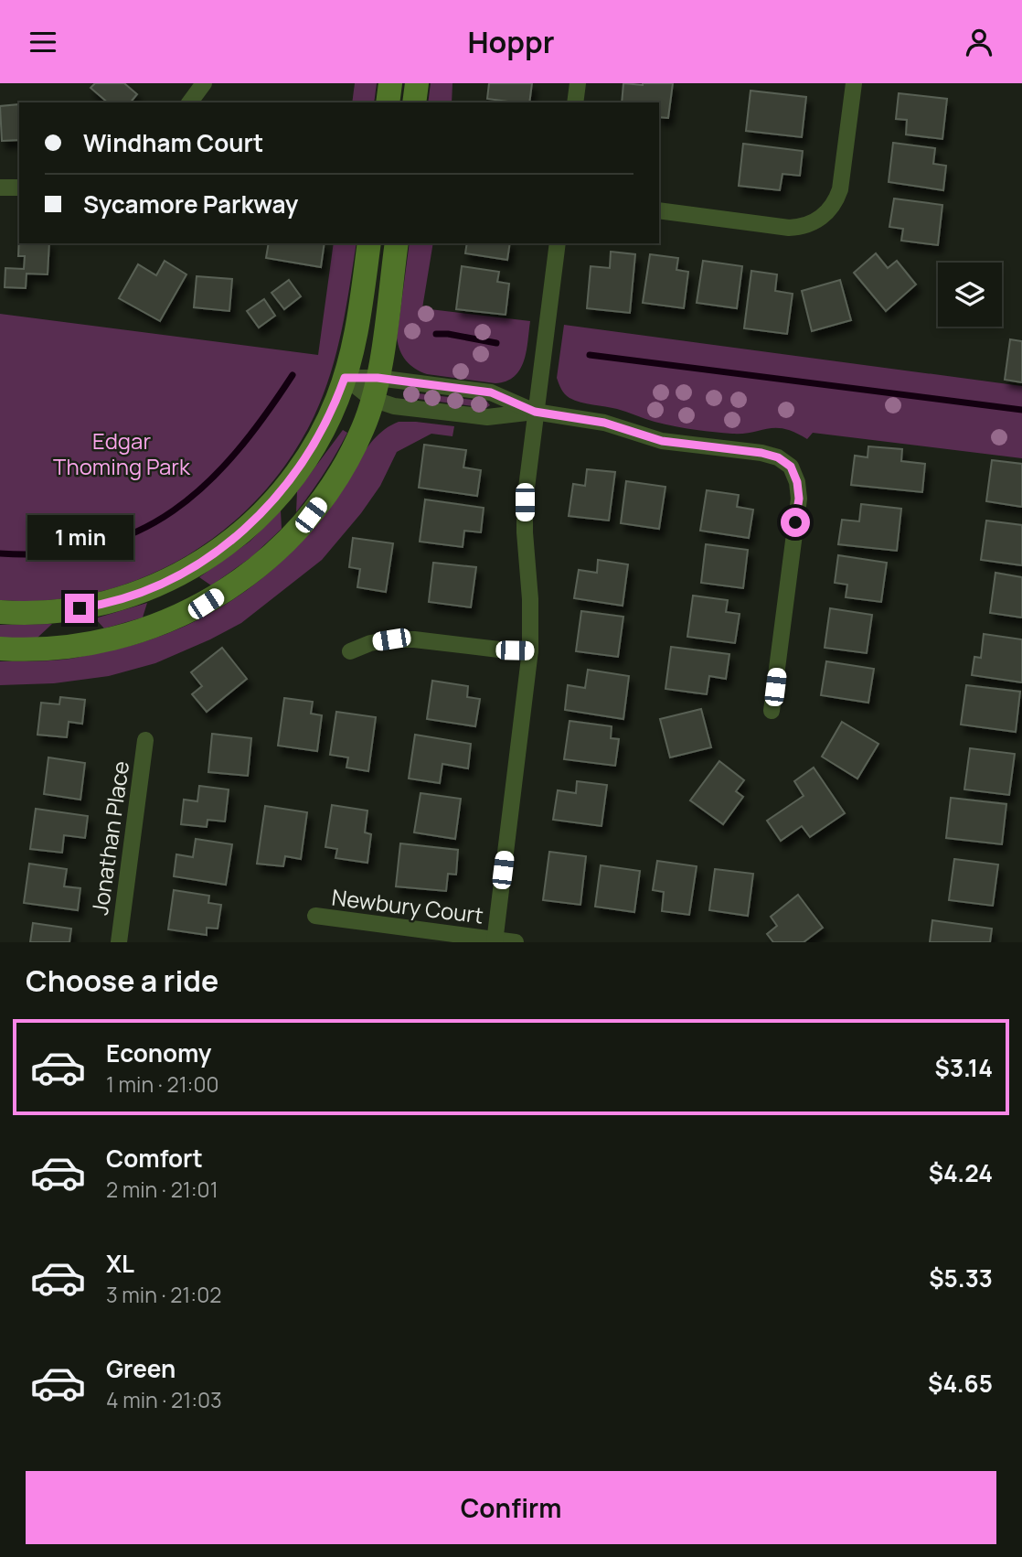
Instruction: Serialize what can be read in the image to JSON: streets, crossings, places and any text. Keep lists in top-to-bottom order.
{
  "streets": {
    "street": ["Jonathan Place", "Newbury Court"]
  },
  "parks": ["Edgar Thoming Park"],
  "page": {
    "header": "Hoppr",
    "banner": ["Windham Court", "Sycamore Parkway"],
    "bubble": "1 min",
    "heading": "Choose a ride",
    "list": [
      {
        "name": "Economy",
        "note": "1 min · 21:00",
        "value": "$3.14"
      },
      {
        "name": "Comfort",
        "note": "2 min · 21:01",
        "value": "$4.24"
      },
      {
        "name": "XL",
        "note": "3 min · 21:02",
        "value": "$5.33"
      },
      {
        "name": "Green",
        "note": "4 min · 21:03",
        "value": "$4.65"
      }
    ],
    "buttons": "Confirm"
  }
}
